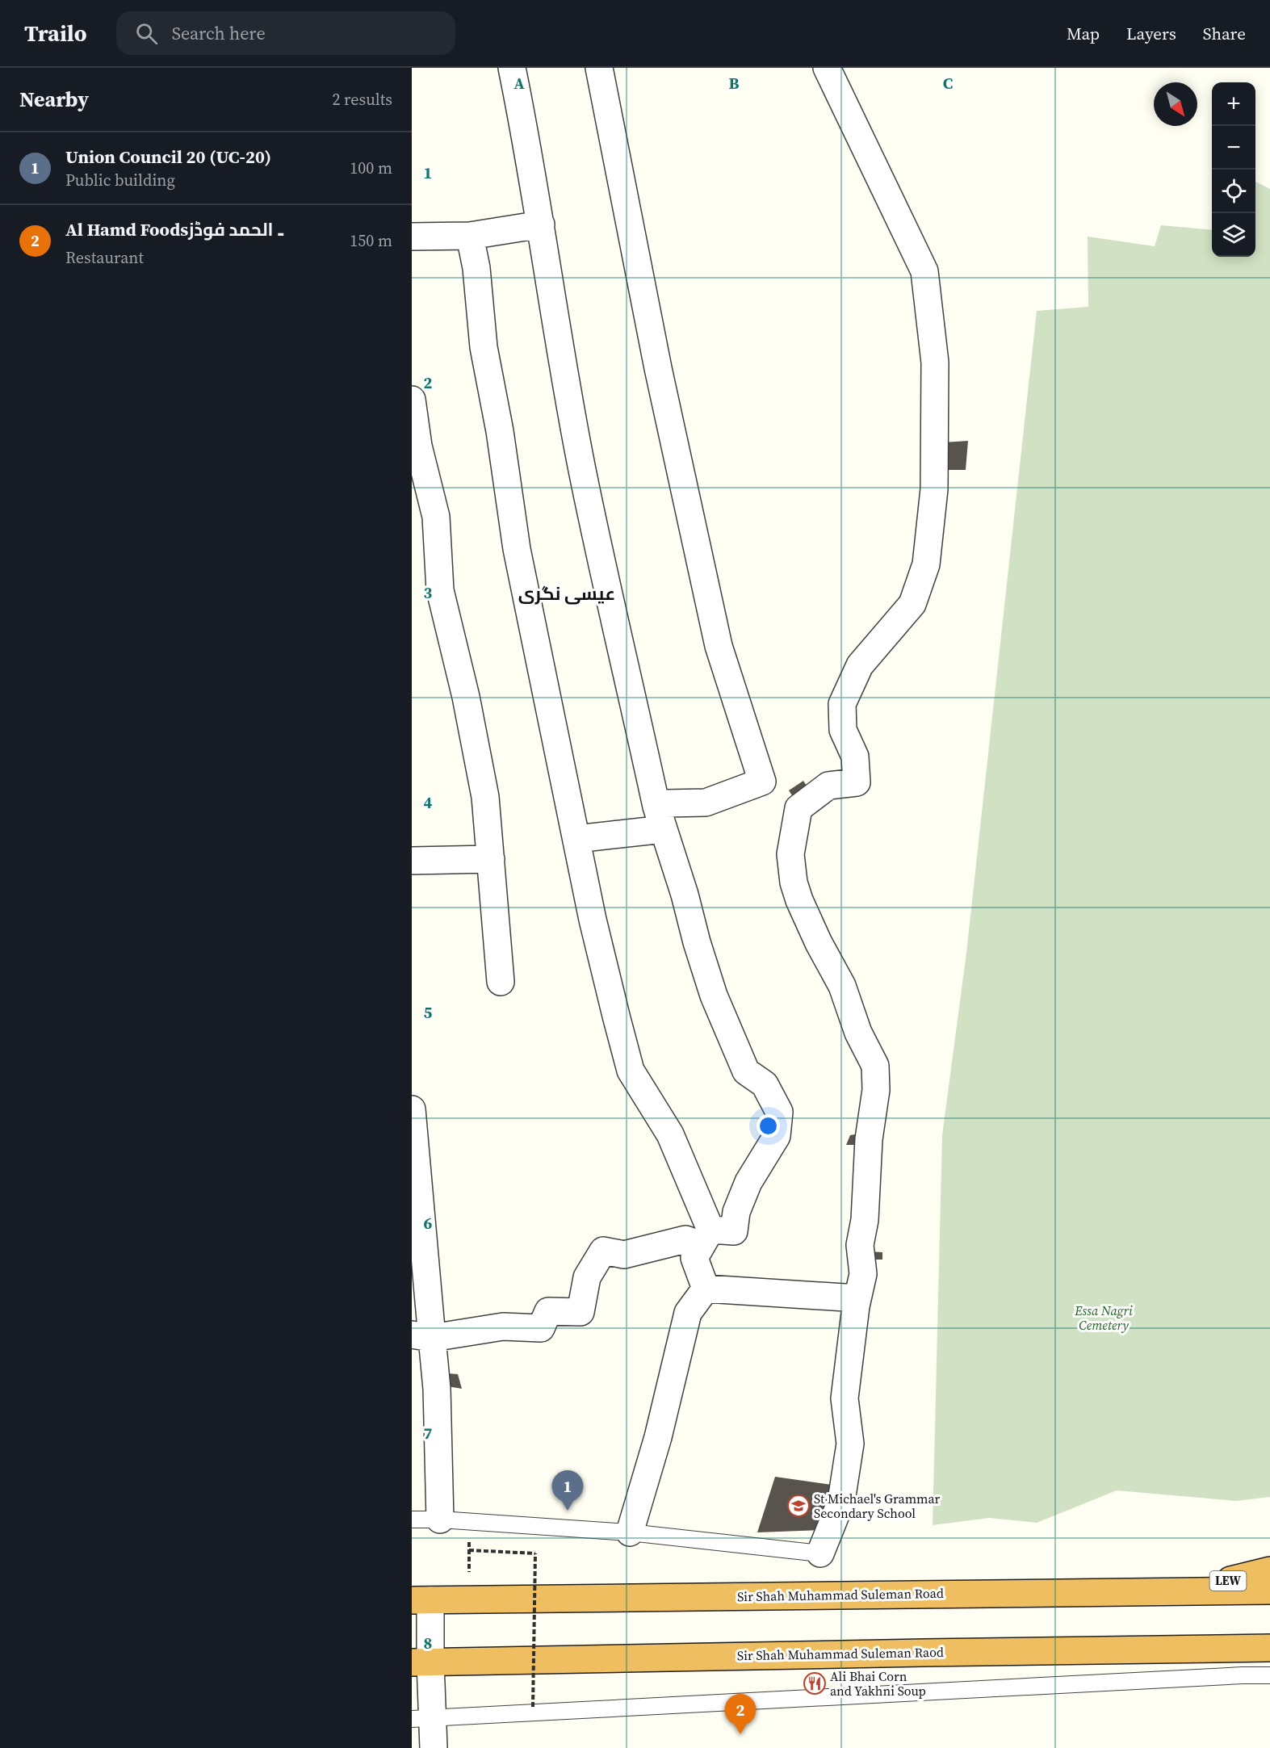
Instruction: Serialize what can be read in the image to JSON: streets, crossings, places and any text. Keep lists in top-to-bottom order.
{
  "streets": {
    "highway": ["LEW", "Sir Shah Muhammad Suleman Road", "Sir Shah Muhammad Suleman Raod"]
  },
  "crossings": [
    ["LEW", "Sir Shah Muhammad Suleman Road"]
  ],
  "districts": ["عیسی نگری"],
  "parks": ["Essa Nagri Cemetery"],
  "places": {
    "school or university": ["St Michael's Grammar Secondary School"],
    "restaurant": ["Ali Bhai Corn and Yakhni Soup"]
  },
  "north": "bottom right",
  "page": {
    "header": "Trailo",
    "search": "Search here",
    "nav": ["Map", "Layers", "Share"],
    "heading": ["Nearby", "2 results"],
    "map_buttons": ["+", "−"],
    "list": [
      {
        "mark": "1",
        "name": "Union Council 20 (UC-20)",
        "note": "Public building",
        "value": "100 m"
      },
      {
        "mark": "2",
        "name": "Al Hamd Foods۔ الحمد فوڈز",
        "note": "Restaurant",
        "value": "150 m"
      }
    ],
    "pins": ["1", "2"]
  },
  "grid": {
    "columns": ["A", "B", "C"],
    "rows": [
      "1",
      "2",
      "3",
      "4",
      "5",
      "6",
      "7",
      "8"
    ]
  }
}
